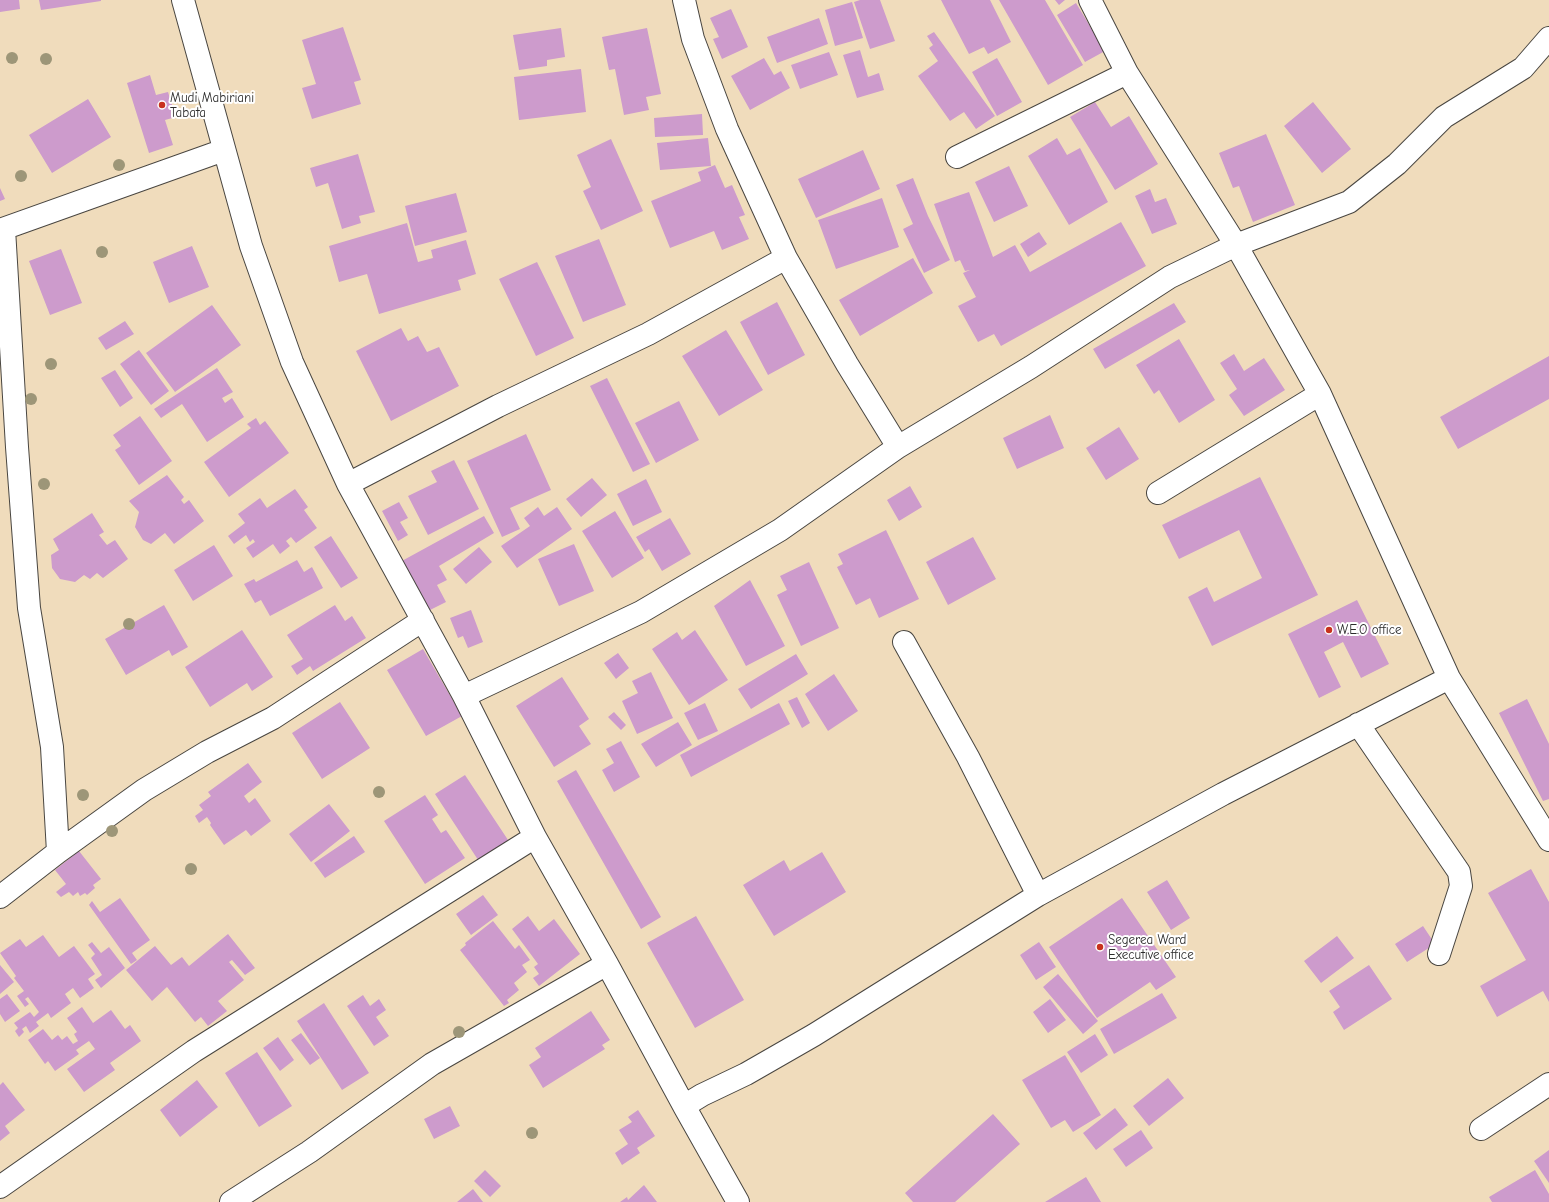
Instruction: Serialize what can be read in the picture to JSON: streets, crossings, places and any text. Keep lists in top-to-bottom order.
{
  "places": ["Mudi Mabiriani Tabata", "W.E.O office", "Segerea Ward Executive office"]
}
